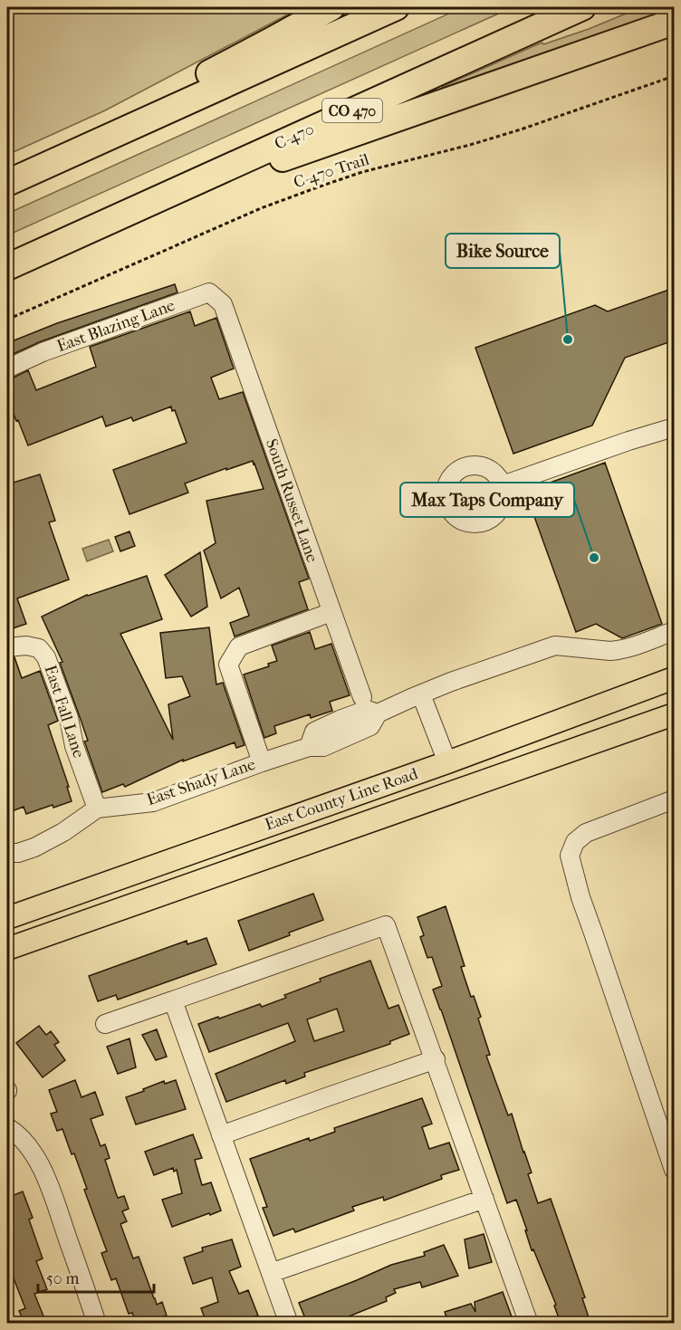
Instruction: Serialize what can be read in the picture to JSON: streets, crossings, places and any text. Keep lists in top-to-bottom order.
{
  "streets": {
    "highway": ["CO 470", "C-470"],
    "main road": ["East County Line Road"],
    "street": [
      "East Blazing Lane",
      "South Russet Lane",
      "East Fall Lane",
      "East Shady Lane"
    ],
    "path": ["C-470 Trail"]
  },
  "crossings": [
    ["East Blazing Lane", "South Russet Lane"],
    ["East Fall Lane", "East Shady Lane"]
  ],
  "places": ["Bike Source", "Max Taps Company"],
  "scale_bar": "50 m"
}
